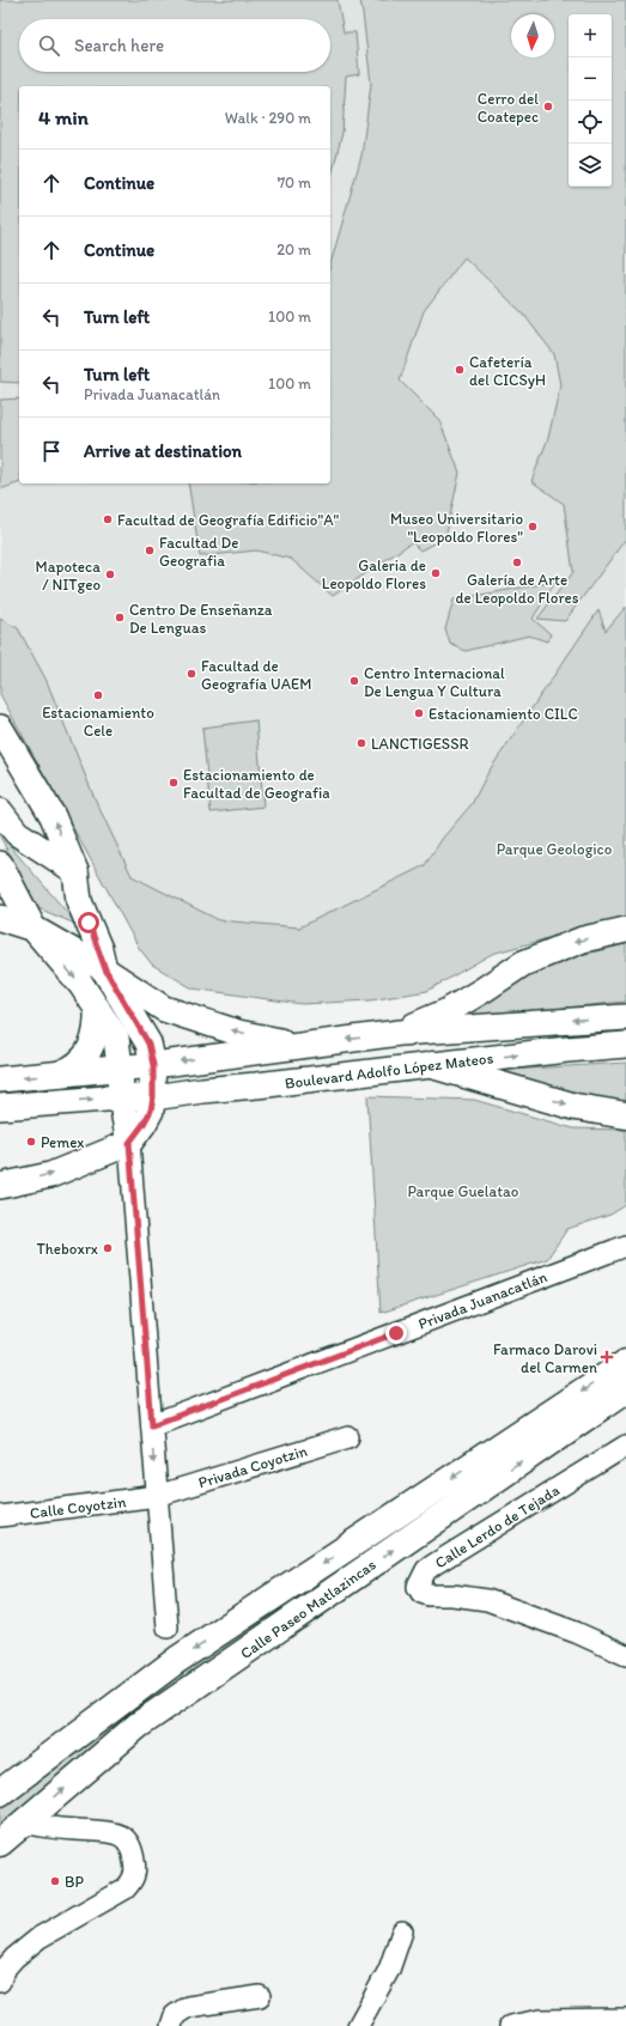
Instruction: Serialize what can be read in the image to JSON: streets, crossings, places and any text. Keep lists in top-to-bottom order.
{
  "streets": {
    "highway": ["Calle Paseo Matlazincas"],
    "main road": ["Boulevard Adolfo López Mateos"],
    "street": [
      "Privada Juanacatlán",
      "Privada Coyotzin",
      "Calle Coyotzin",
      "Calle Lerdo de Tejada"
    ]
  },
  "crossings": [
    ["Privada Coyotzin", "Calle Coyotzin"]
  ],
  "parks": ["Parque Geologico", "Parque Guelatao"],
  "places": {
    "other": [
      "Cerro del Coatepec",
      "Cafetería del CICSyH",
      "Facultad de Geografía Edificio\"A\"",
      "Museo Universitario \"Leopoldo Flores\"",
      "Facultad De Geografia",
      "Galería de Arte de Leopoldo Flores",
      "Galeria de Leopoldo Flores",
      "Mapoteca / NITgeo",
      "Centro De Enseñanza De Lenguas",
      "Facultad de Geografía UAEM",
      "Centro Internacional De Lengua Y Cultura",
      "Estacionamiento Cele",
      "Estacionamiento CILC",
      "LANCTIGESSR",
      "Estacionamiento de Facultad de Geografia",
      "Pemex",
      "Theboxrx",
      "BP"
    ],
    "health": ["Farmaco Darovi del Carmen"]
  },
  "north": "bottom",
  "page": {
    "map_buttons": ["+", "−"],
    "search": "Search here",
    "heading": ["4 min", "Walk · 290 m"],
    "list": [
      ["Continue", "70 m"],
      ["Continue", "20 m"],
      ["Turn left", "100 m"],
      ["Turn left", "Privada Juanacatlán", "100 m"],
      "Arrive at destination"
    ]
  }
}
